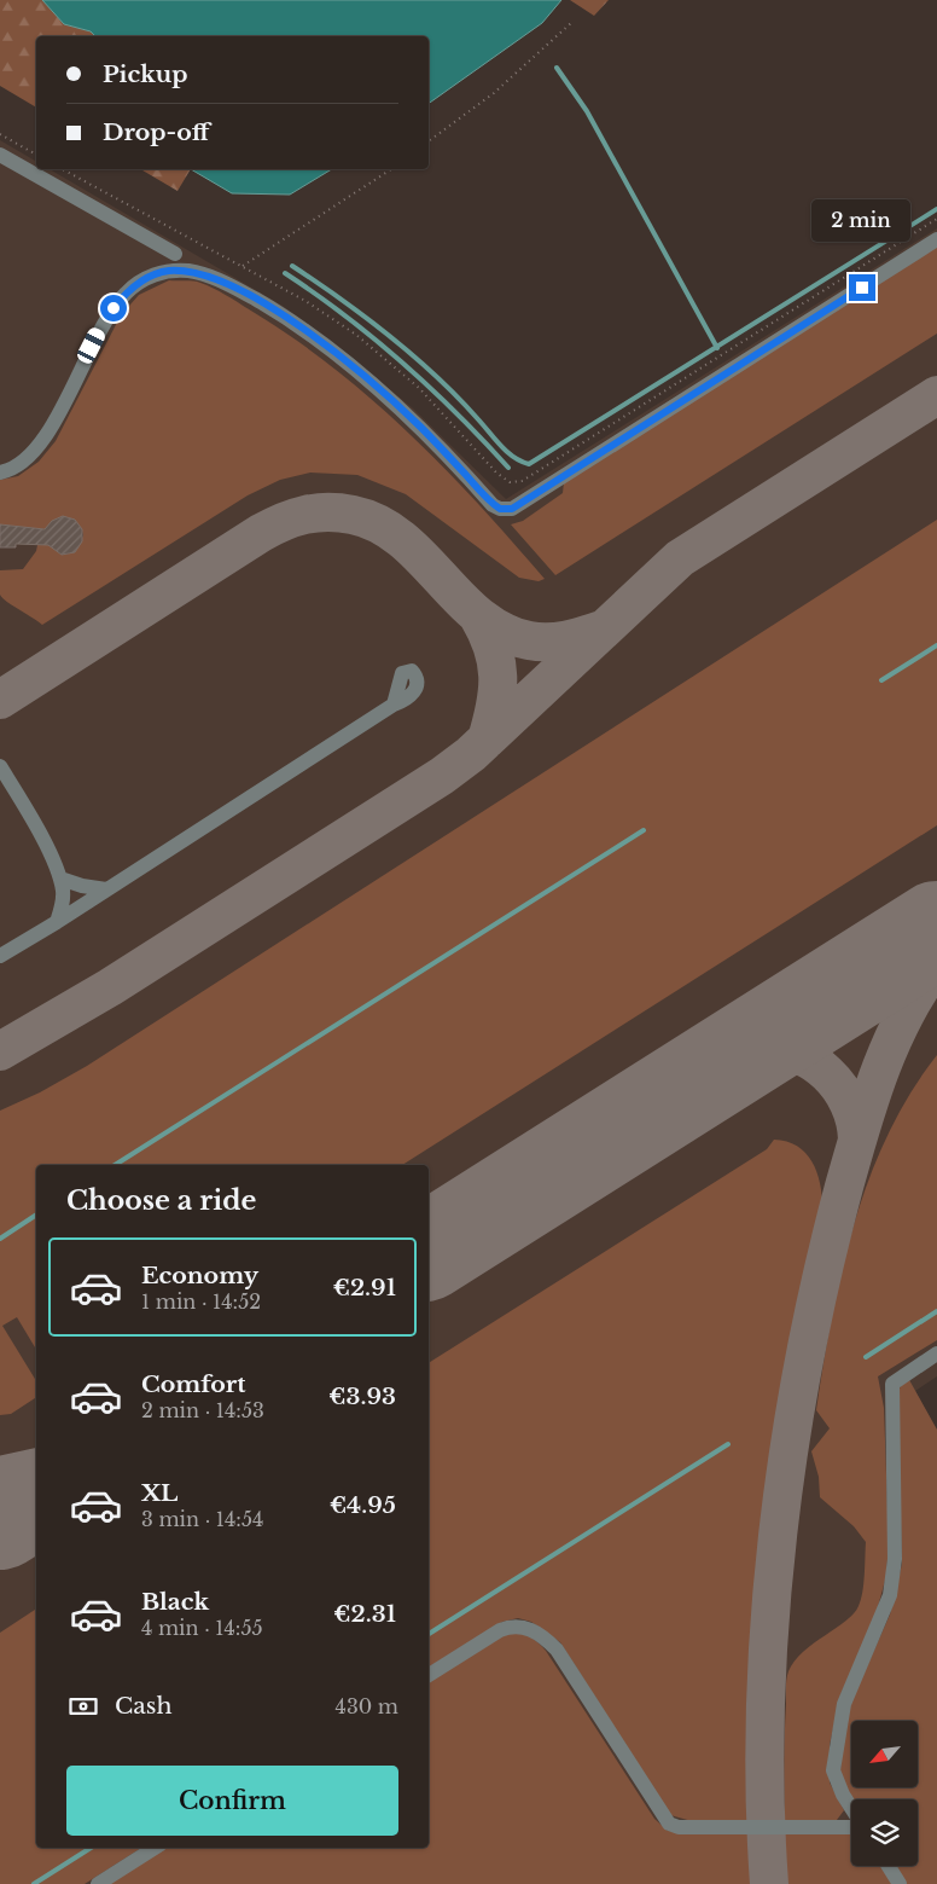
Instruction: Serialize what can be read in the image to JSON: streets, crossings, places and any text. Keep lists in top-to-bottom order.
{
  "north": "bottom left",
  "page": {
    "banner": ["Pickup", "Drop-off"],
    "bubble": "2 min",
    "heading": "Choose a ride",
    "list": [
      {
        "name": "Economy",
        "note": "1 min · 14:52",
        "value": "€2.91"
      },
      {
        "name": "Comfort",
        "note": "2 min · 14:53",
        "value": "€3.93"
      },
      {
        "name": "XL",
        "note": "3 min · 14:54",
        "value": "€4.95"
      },
      {
        "name": "Black",
        "note": "4 min · 14:55",
        "value": "€2.31"
      }
    ],
    "pay": ["Cash", "430 m"],
    "buttons": "Confirm"
  }
}
